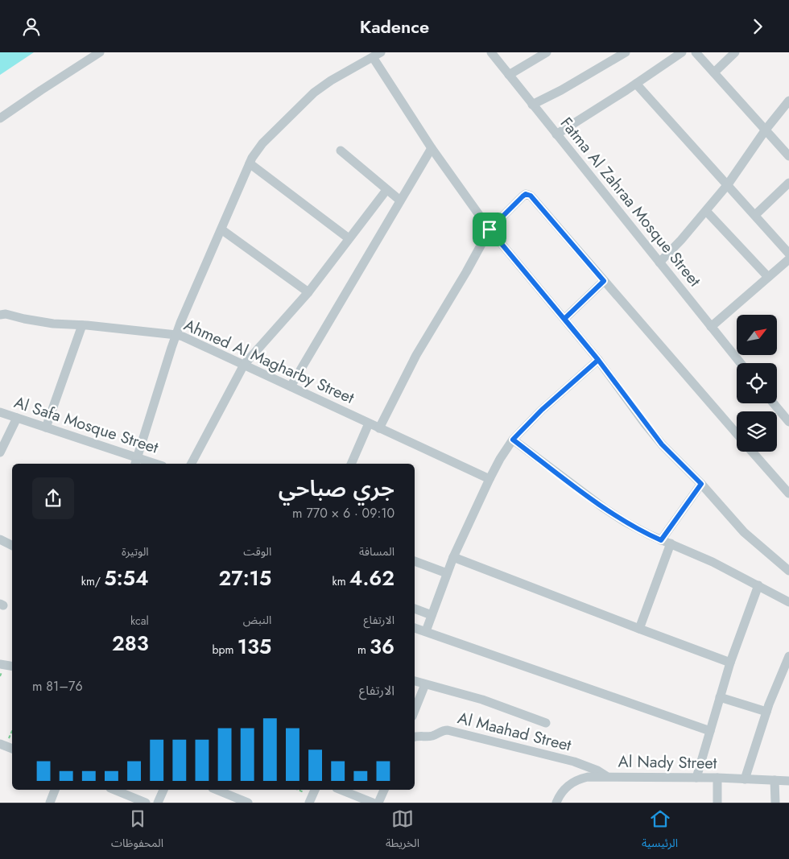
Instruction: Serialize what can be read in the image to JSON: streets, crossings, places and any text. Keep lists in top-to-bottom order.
{
  "streets": {
    "street": [
      "Fatma Al Zahraa Mosque Street",
      "Ahmed Al Magharby Street",
      "Al Safa Mosque Street",
      "Al Maahad Street",
      "Al Nady Street"
    ]
  },
  "crossings": [
    ["Al Maahad Street", "Al Nady Street"]
  ],
  "north": "top right",
  "page": {
    "header": "Kadence",
    "heading": ["جري صباحي", "09:10 · 6 × 770 m"],
    "stats": [
      ["المسافة", "4.62 km"],
      ["الوقت", "27:15"],
      ["الوتيرة", "5:54 /km"],
      ["الارتفاع", "36 m"],
      ["النبض", "135 bpm"],
      ["kcal", "283"]
    ],
    "chart": ["الارتفاع", "76–81 m"],
    "tabs": ["الرئيسية", "الخريطة", "المحفوظات"]
  }
}
